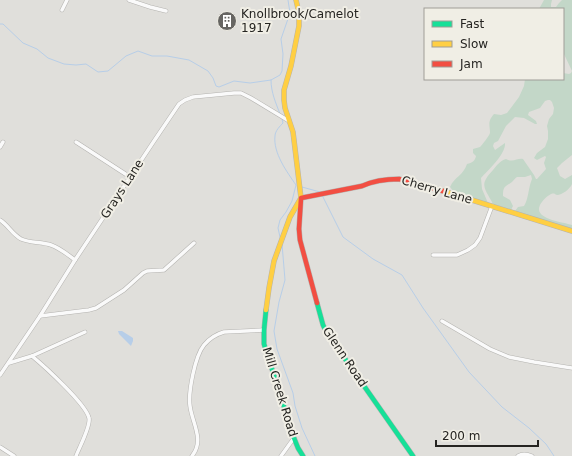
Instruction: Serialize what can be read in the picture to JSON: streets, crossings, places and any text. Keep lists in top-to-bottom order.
{
  "streets": {
    "street": [
      "Grays Lane",
      "Cherry Lane",
      "Glenn Road",
      "Mill Creek Road"
    ]
  },
  "crossings": [
    ["Cherry Lane", "Glenn Road"],
    ["Cherry Lane", "Mill Creek Road"],
    ["Glenn Road", "Mill Creek Road"]
  ],
  "places": {
    "building": ["Knollbrook/Camelot 1917"]
  },
  "legend": ["Fast", "Slow", "Jam"],
  "scale_bar": "200 m"
}
